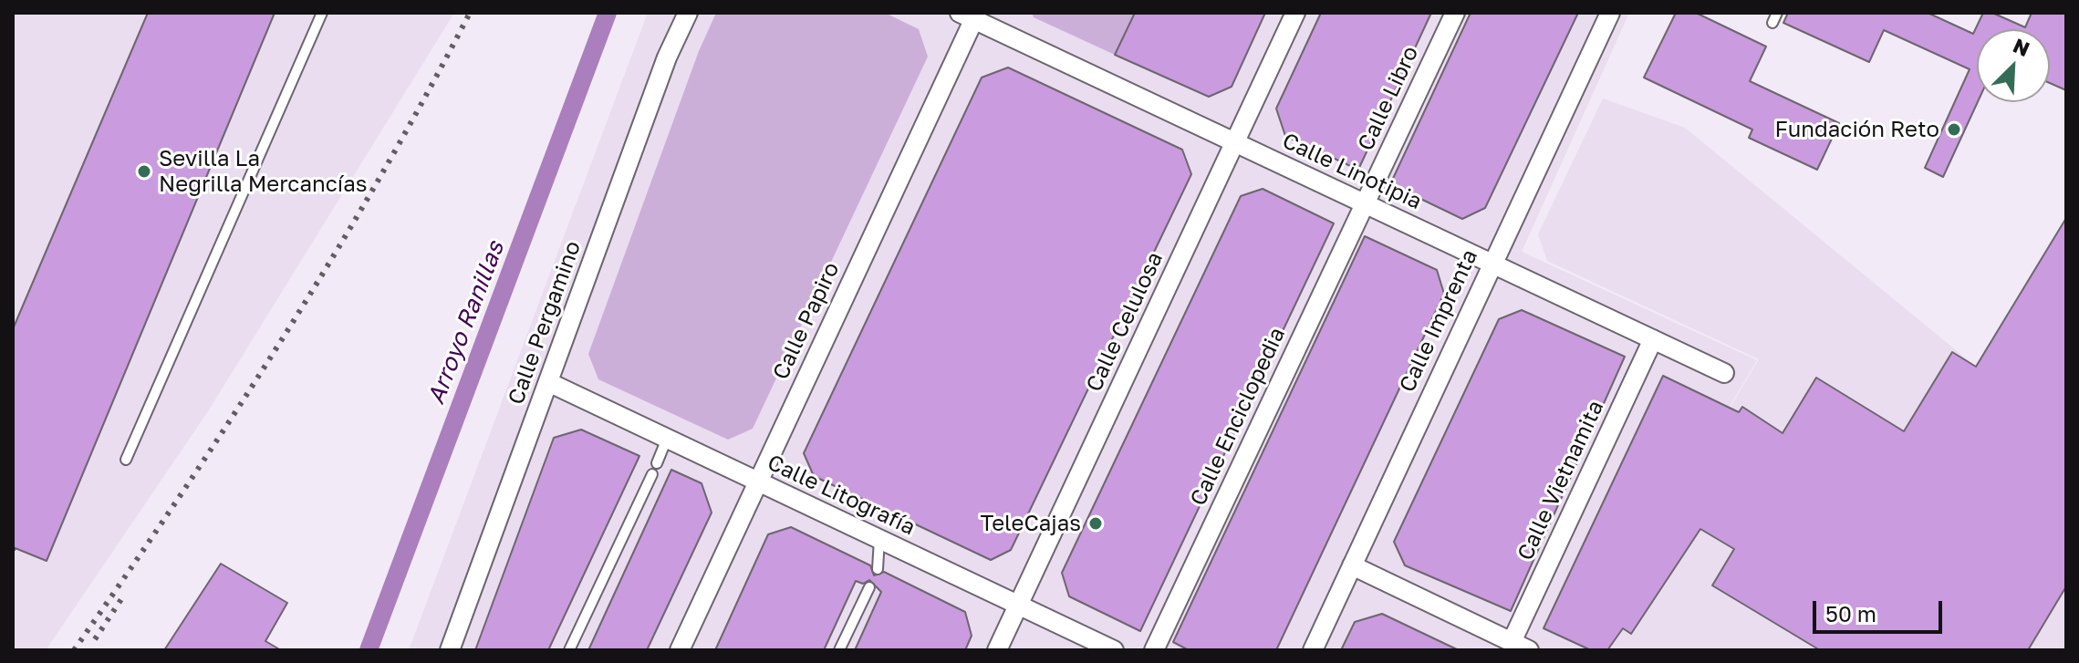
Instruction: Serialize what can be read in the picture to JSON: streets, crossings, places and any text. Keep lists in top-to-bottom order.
{
  "streets": {
    "street": [
      "Calle Libro",
      "Calle Linotipia",
      "Calle Papiro",
      "Calle Imprenta",
      "Calle Celulosa",
      "Calle Pergamino",
      "Calle Enciclopedia",
      "Calle Vietnamita",
      "Calle Litografía"
    ]
  },
  "crossings": [
    ["Calle Libro", "Calle Linotipia"],
    ["Calle Libro", "Calle Enciclopedia"],
    ["Calle Linotipia", "Calle Papiro"],
    ["Calle Linotipia", "Calle Imprenta"],
    ["Calle Linotipia", "Calle Celulosa"],
    ["Calle Linotipia", "Calle Enciclopedia"],
    ["Calle Linotipia", "Calle Vietnamita"],
    ["Calle Papiro", "Calle Litografía"],
    ["Calle Celulosa", "Calle Litografía"],
    ["Calle Pergamino", "Calle Litografía"]
  ],
  "water": ["Arroyo Ranillas"],
  "places": ["Fundación Reto", "Sevilla La Negrilla Mercancías", "TeleCajas"],
  "scale_bar": "50 m",
  "north": "top right"
}
